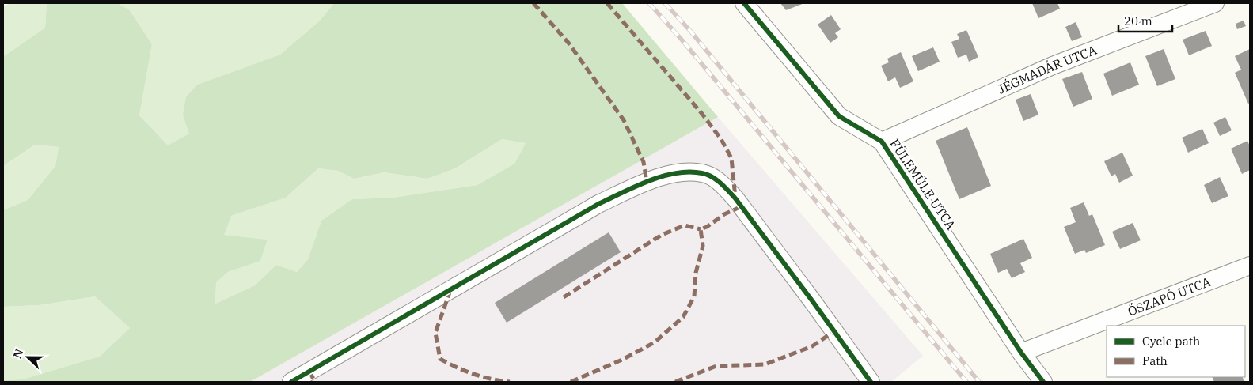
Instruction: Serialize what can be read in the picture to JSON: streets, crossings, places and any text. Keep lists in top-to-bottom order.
{
  "streets": {
    "street": ["JÉGMADÁR UTCA", "FÜLEMÜLE UTCA", "ŐSZAPÓ UTCA"]
  },
  "crossings": [
    ["JÉGMADÁR UTCA", "FÜLEMÜLE UTCA"],
    ["FÜLEMÜLE UTCA", "ŐSZAPÓ UTCA"]
  ],
  "legend": ["Cycle path", "Path"],
  "scale_bar": "20 m",
  "north": "left"
}
